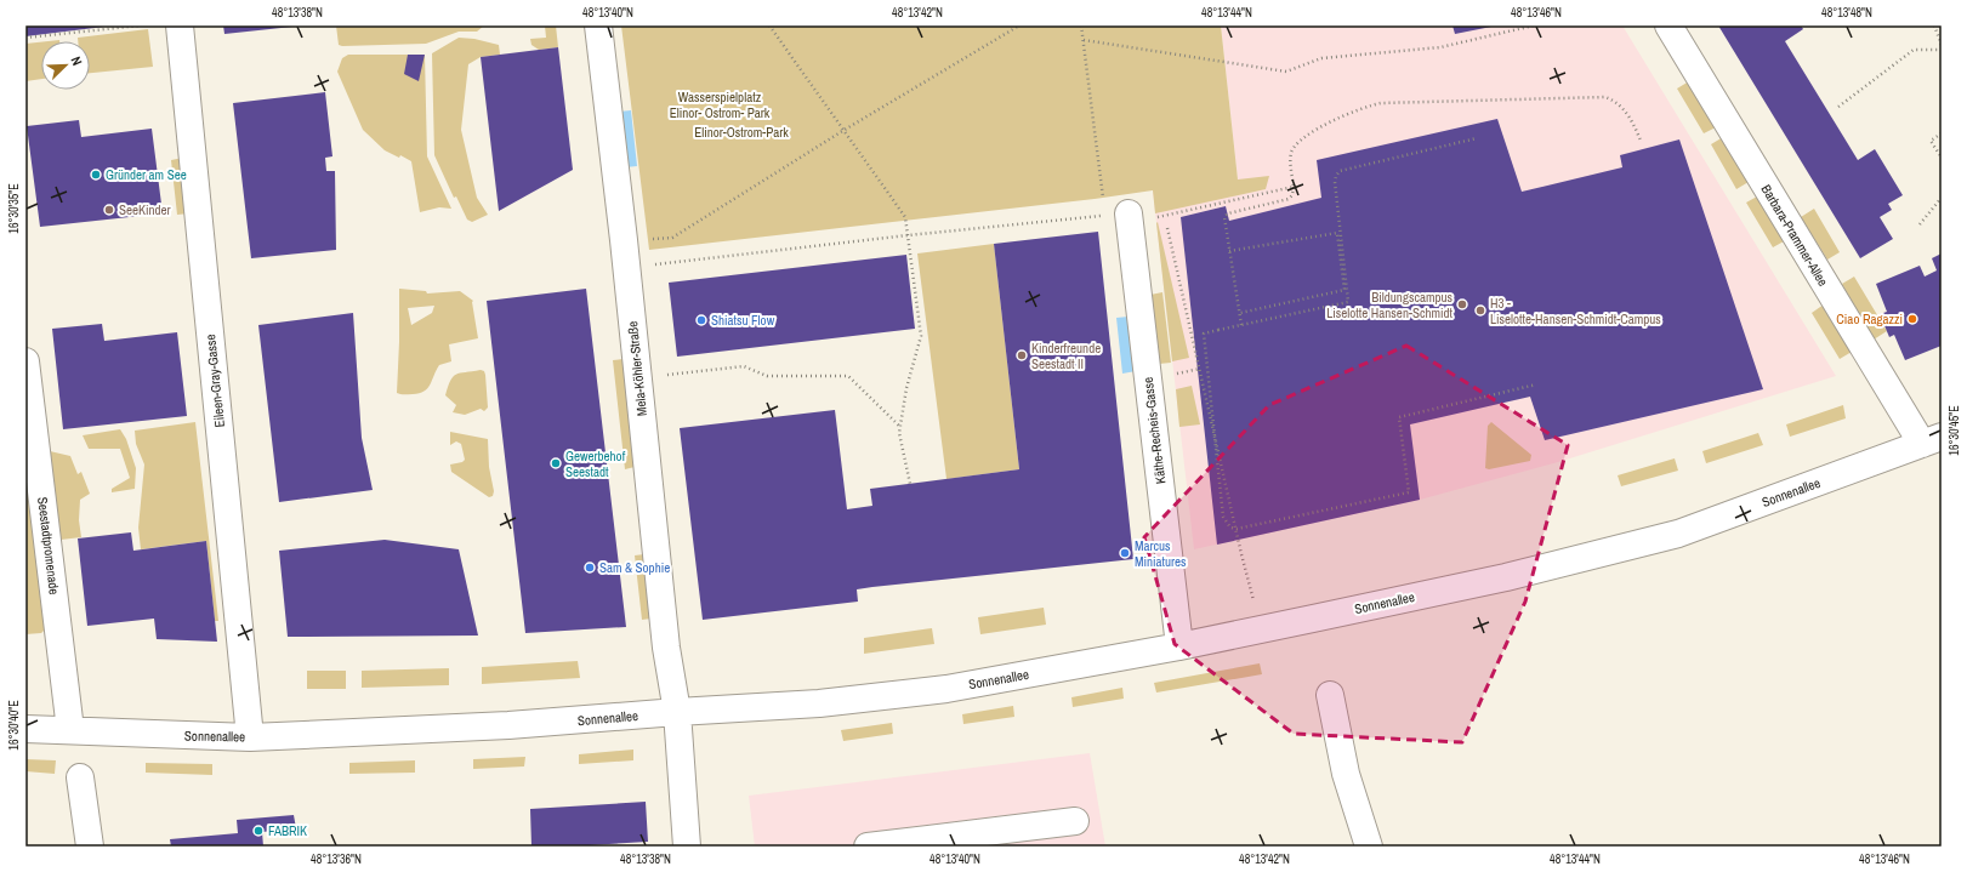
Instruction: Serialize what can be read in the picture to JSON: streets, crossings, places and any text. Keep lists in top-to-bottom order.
{
  "streets": {
    "street": [
      "Barbara-Prammer-Allee",
      "Mela-Köhler-Straße",
      "Eileen-Gray-Gasse",
      "Käthe-Recheis-Gasse",
      "Sonnenallee",
      "Seestadtpromenade"
    ]
  },
  "crossings": [
    ["Barbara-Prammer-Allee", "Sonnenallee"],
    ["Mela-Köhler-Straße", "Sonnenallee"],
    ["Eileen-Gray-Gasse", "Sonnenallee"],
    ["Käthe-Recheis-Gasse", "Sonnenallee"],
    ["Sonnenallee", "Seestadtpromenade"]
  ],
  "parks": ["Wasserspielplatz Elinor- Ostrom- Park", "Elinor-Ostrom-Park"],
  "places": [
    "Gründer am See",
    "SeeKinder",
    "Bildungscampus Liselotte Hansen-Schmidt",
    "H3 - Liselotte-Hansen-Schmidt-Campus",
    "Ciao Ragazzi",
    "Shiatsu Flow",
    "Kinderfreunde Seestadt II",
    "Gewerbehof Seestadt",
    "Marcus Miniatures",
    "Sam & Sophie",
    "FABRIK"
  ],
  "north": "top right",
  "coordinates": [
    "48°13'38\"N",
    "48°13'40\"N",
    "48°13'42\"N",
    "48°13'44\"N",
    "48°13'46\"N",
    "48°13'48\"N",
    "16°30'35\"E",
    "16°30'45\"E",
    "16°30'40\"E",
    "48°13'36\"N"
  ]
}
